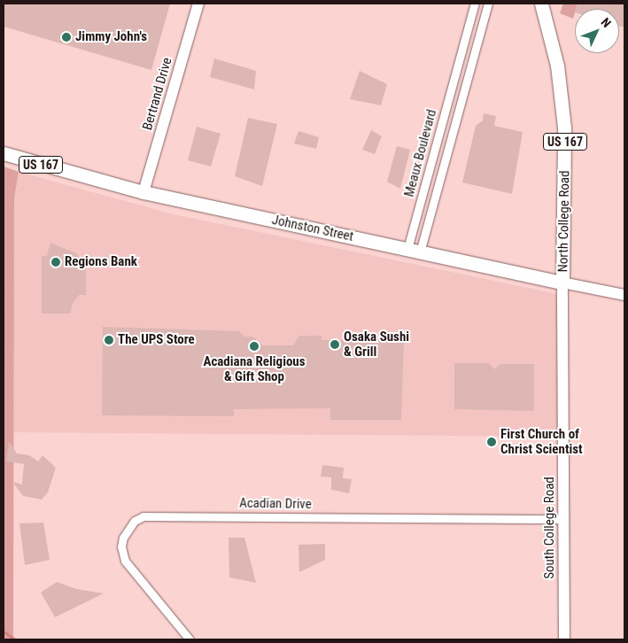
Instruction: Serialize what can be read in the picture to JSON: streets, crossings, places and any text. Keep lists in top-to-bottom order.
{
  "streets": {
    "main road": [
      "Bertrand Drive",
      "US 167",
      "North College Road",
      "Johnston Street",
      "South College Road"
    ],
    "street": ["Meaux Boulevard", "Acadian Drive"]
  },
  "crossings": [
    ["Bertrand Drive", "Johnston Street"],
    ["Meaux Boulevard", "Johnston Street"],
    ["North College Road", "Johnston Street"],
    ["North College Road", "South College Road"],
    ["Johnston Street", "South College Road"],
    ["Acadian Drive", "South College Road"]
  ],
  "places": [
    "Jimmy John's",
    "Regions Bank",
    "The UPS Store",
    "Osaka Sushi & Grill",
    "Acadiana Religious & Gift Shop",
    "First Church of Christ Scientist"
  ],
  "north": "top right"
}
